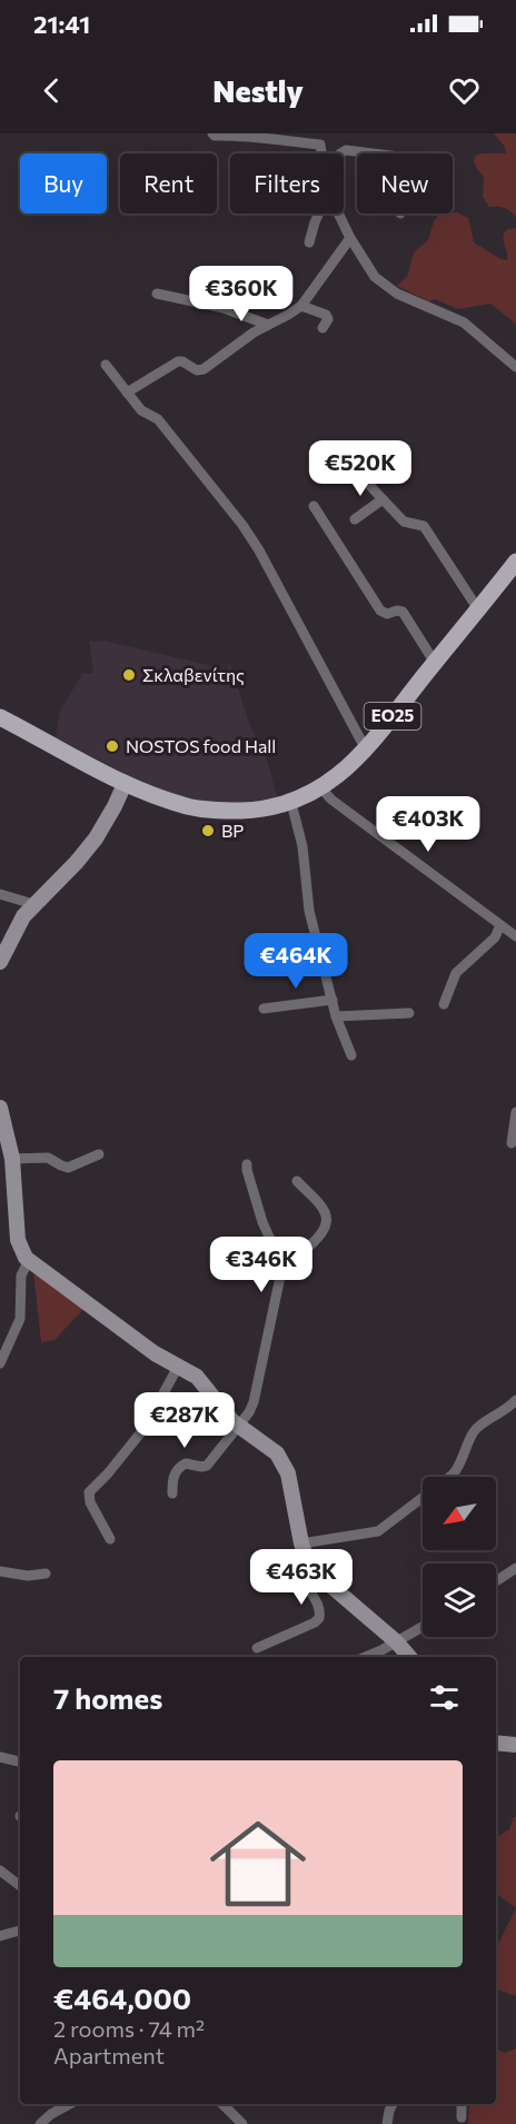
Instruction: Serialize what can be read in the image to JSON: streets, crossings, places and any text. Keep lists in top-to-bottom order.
{
  "streets": {
    "main road": ["ΕΟ25"]
  },
  "places": ["Σκλαβενίτης", "NOSTOS food Hall", "BP"],
  "north": "bottom left",
  "page": {
    "status": "21:41",
    "header": "Nestly",
    "chip": [
      "Buy",
      "Rent",
      "Filters",
      "New"
    ],
    "price": [
      "€360K",
      "€520K",
      "€403K",
      "€464K",
      "€346K",
      "€287K",
      "€463K"
    ],
    "heading": "7 homes",
    "list": [
      {
        "name": "€464,000",
        "note": "2 rooms · 74 m² · Apartment"
      }
    ]
  }
}
